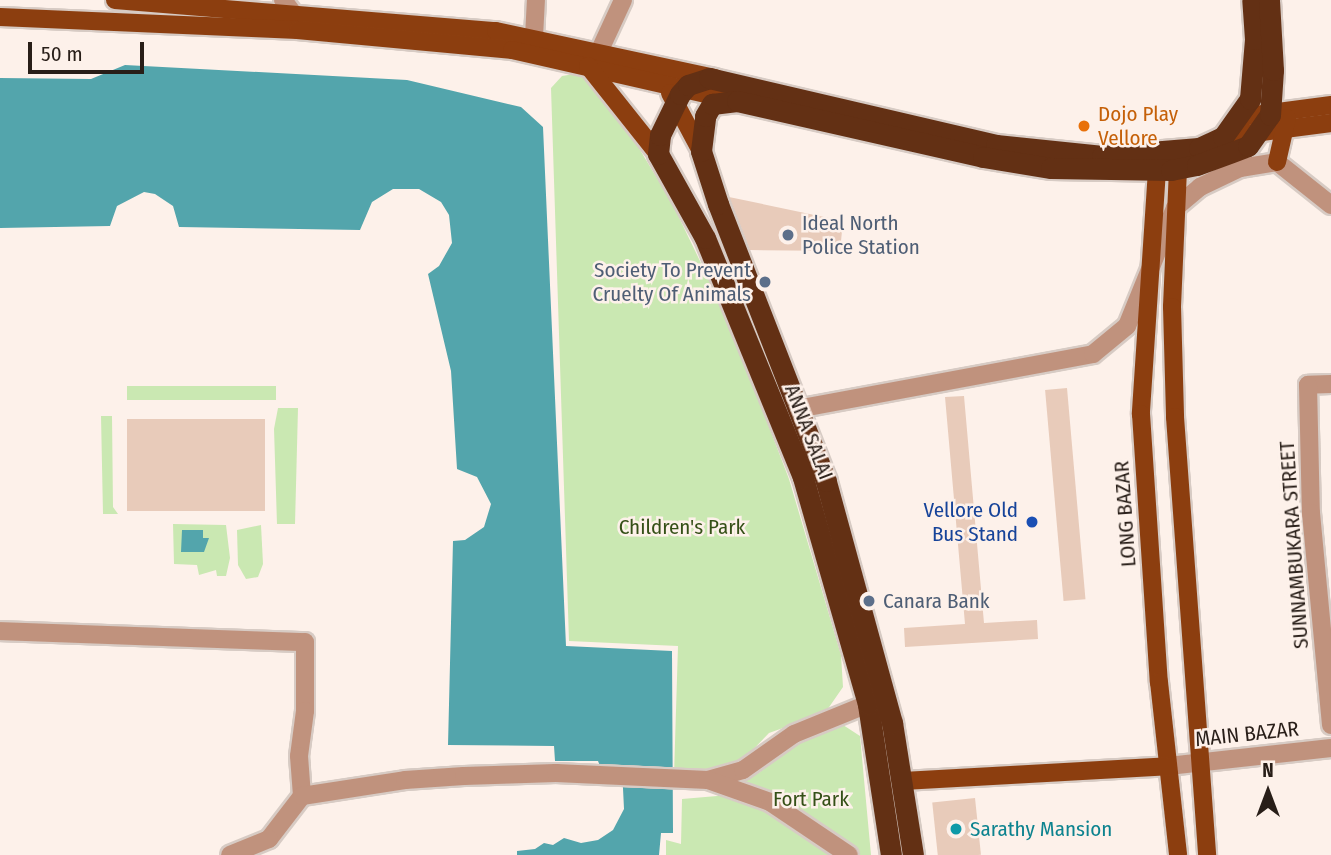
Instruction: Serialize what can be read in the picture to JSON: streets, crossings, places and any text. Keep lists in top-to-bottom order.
{
  "streets": {
    "highway": ["ANNA SALAI"],
    "main road": ["LONG BAZAR"],
    "street": ["SUNNAMBUKARA STREET", "MAIN BAZAR"]
  },
  "crossings": [
    ["LONG BAZAR", "MAIN BAZAR"]
  ],
  "parks": ["Children's Park", "Fort Park"],
  "places": [
    "Dojo Play Vellore",
    "Ideal North Police Station",
    "Society To Prevent Cruelty Of Animals",
    "Vellore Old Bus Stand",
    "Canara Bank",
    "Sarathy Mansion"
  ],
  "scale_bar": "50 m",
  "north": "top"
}
